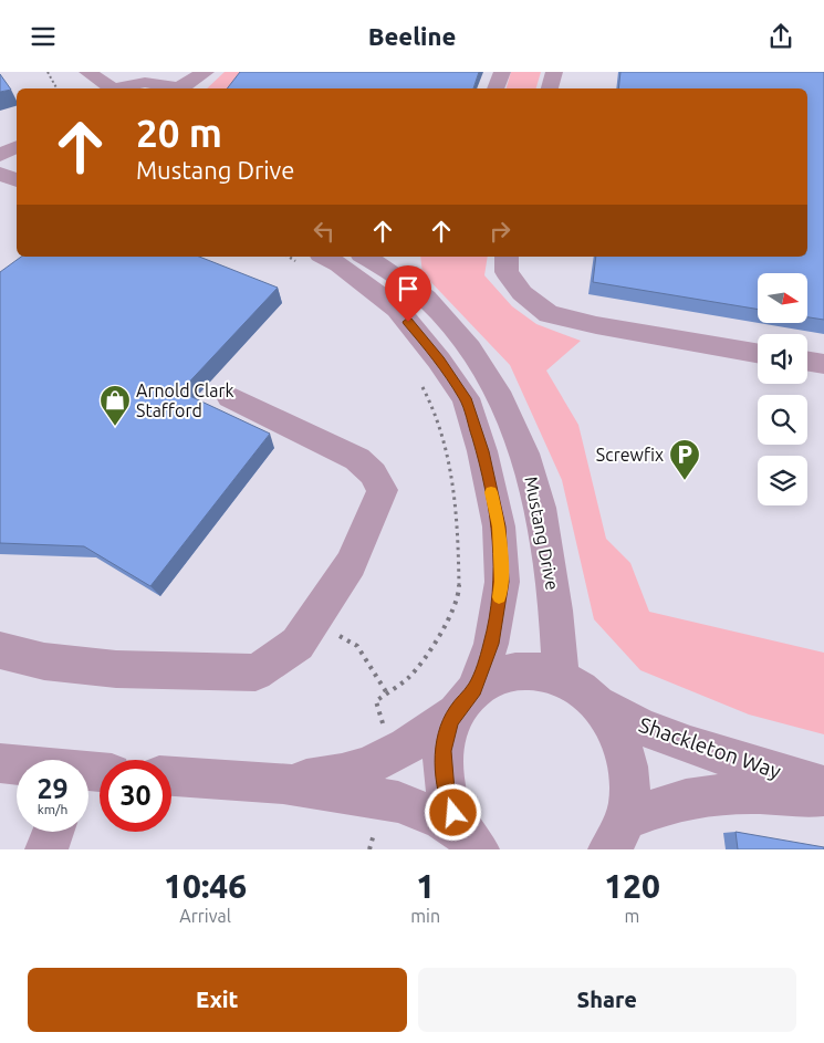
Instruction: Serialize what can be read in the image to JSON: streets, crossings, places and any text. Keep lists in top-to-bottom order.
{
  "streets": {
    "street": ["Mustang Drive", "Shackleton Way"]
  },
  "places": {
    "shop": ["Arnold Clark Stafford"],
    "parking": ["Screwfix"]
  },
  "north": "right",
  "page": {
    "header": "Beeline",
    "turn": ["20 m", "Mustang Drive"],
    "speed": "29 km/h",
    "limit": "30",
    "eta": [
      "10:46",
      "Arrival",
      "1",
      "min",
      "120",
      "m"
    ],
    "buttons": ["Exit", "Share"]
  }
}
